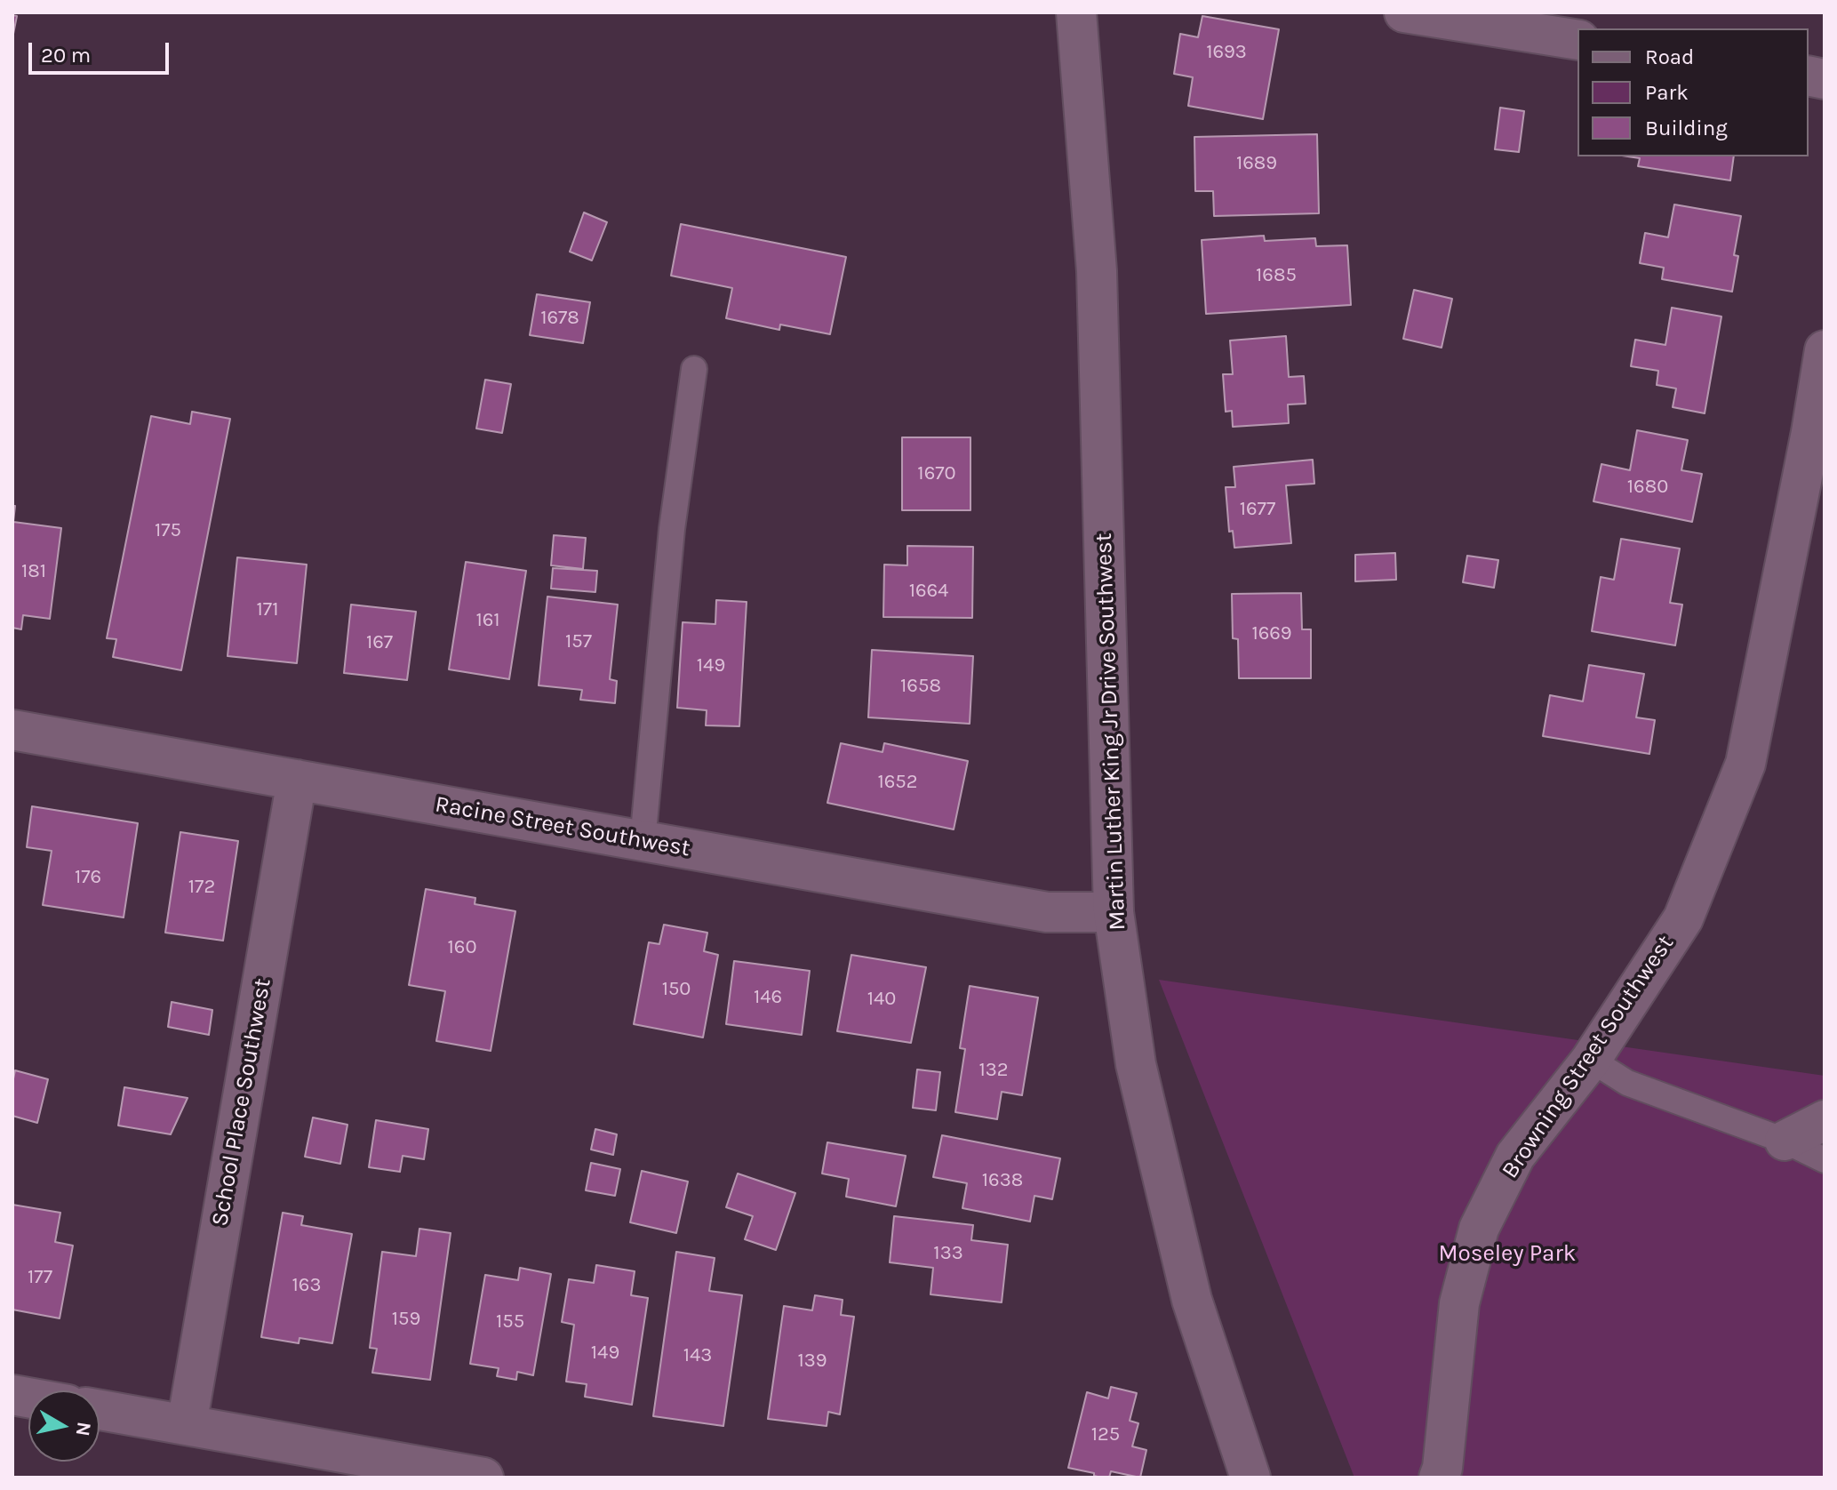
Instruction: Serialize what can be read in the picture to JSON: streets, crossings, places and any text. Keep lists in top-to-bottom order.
{
  "streets": {
    "street": [
      "Martin Luther King Jr Drive Southwest",
      "Racine Street Southwest",
      "Browning Street Southwest",
      "School Place Southwest"
    ]
  },
  "crossings": [
    ["Martin Luther King Jr Drive Southwest", "Racine Street Southwest"],
    ["Racine Street Southwest", "School Place Southwest"]
  ],
  "parks": ["Moseley Park"],
  "house_numbers": [
    "1693",
    "1689",
    "1685",
    "1678",
    "1670",
    "1680",
    "1677",
    "175",
    "181",
    "1664",
    "171",
    "161",
    "1669",
    "157",
    "167",
    "149",
    "1658",
    "1652",
    "176",
    "172",
    "160",
    "150",
    "146",
    "140",
    "132",
    "1638",
    "133",
    "177",
    "163",
    "159",
    "155",
    "149",
    "143",
    "139",
    "125"
  ],
  "legend": ["Road", "Park", "Building"],
  "scale_bar": "20 m",
  "north": "right"
}
